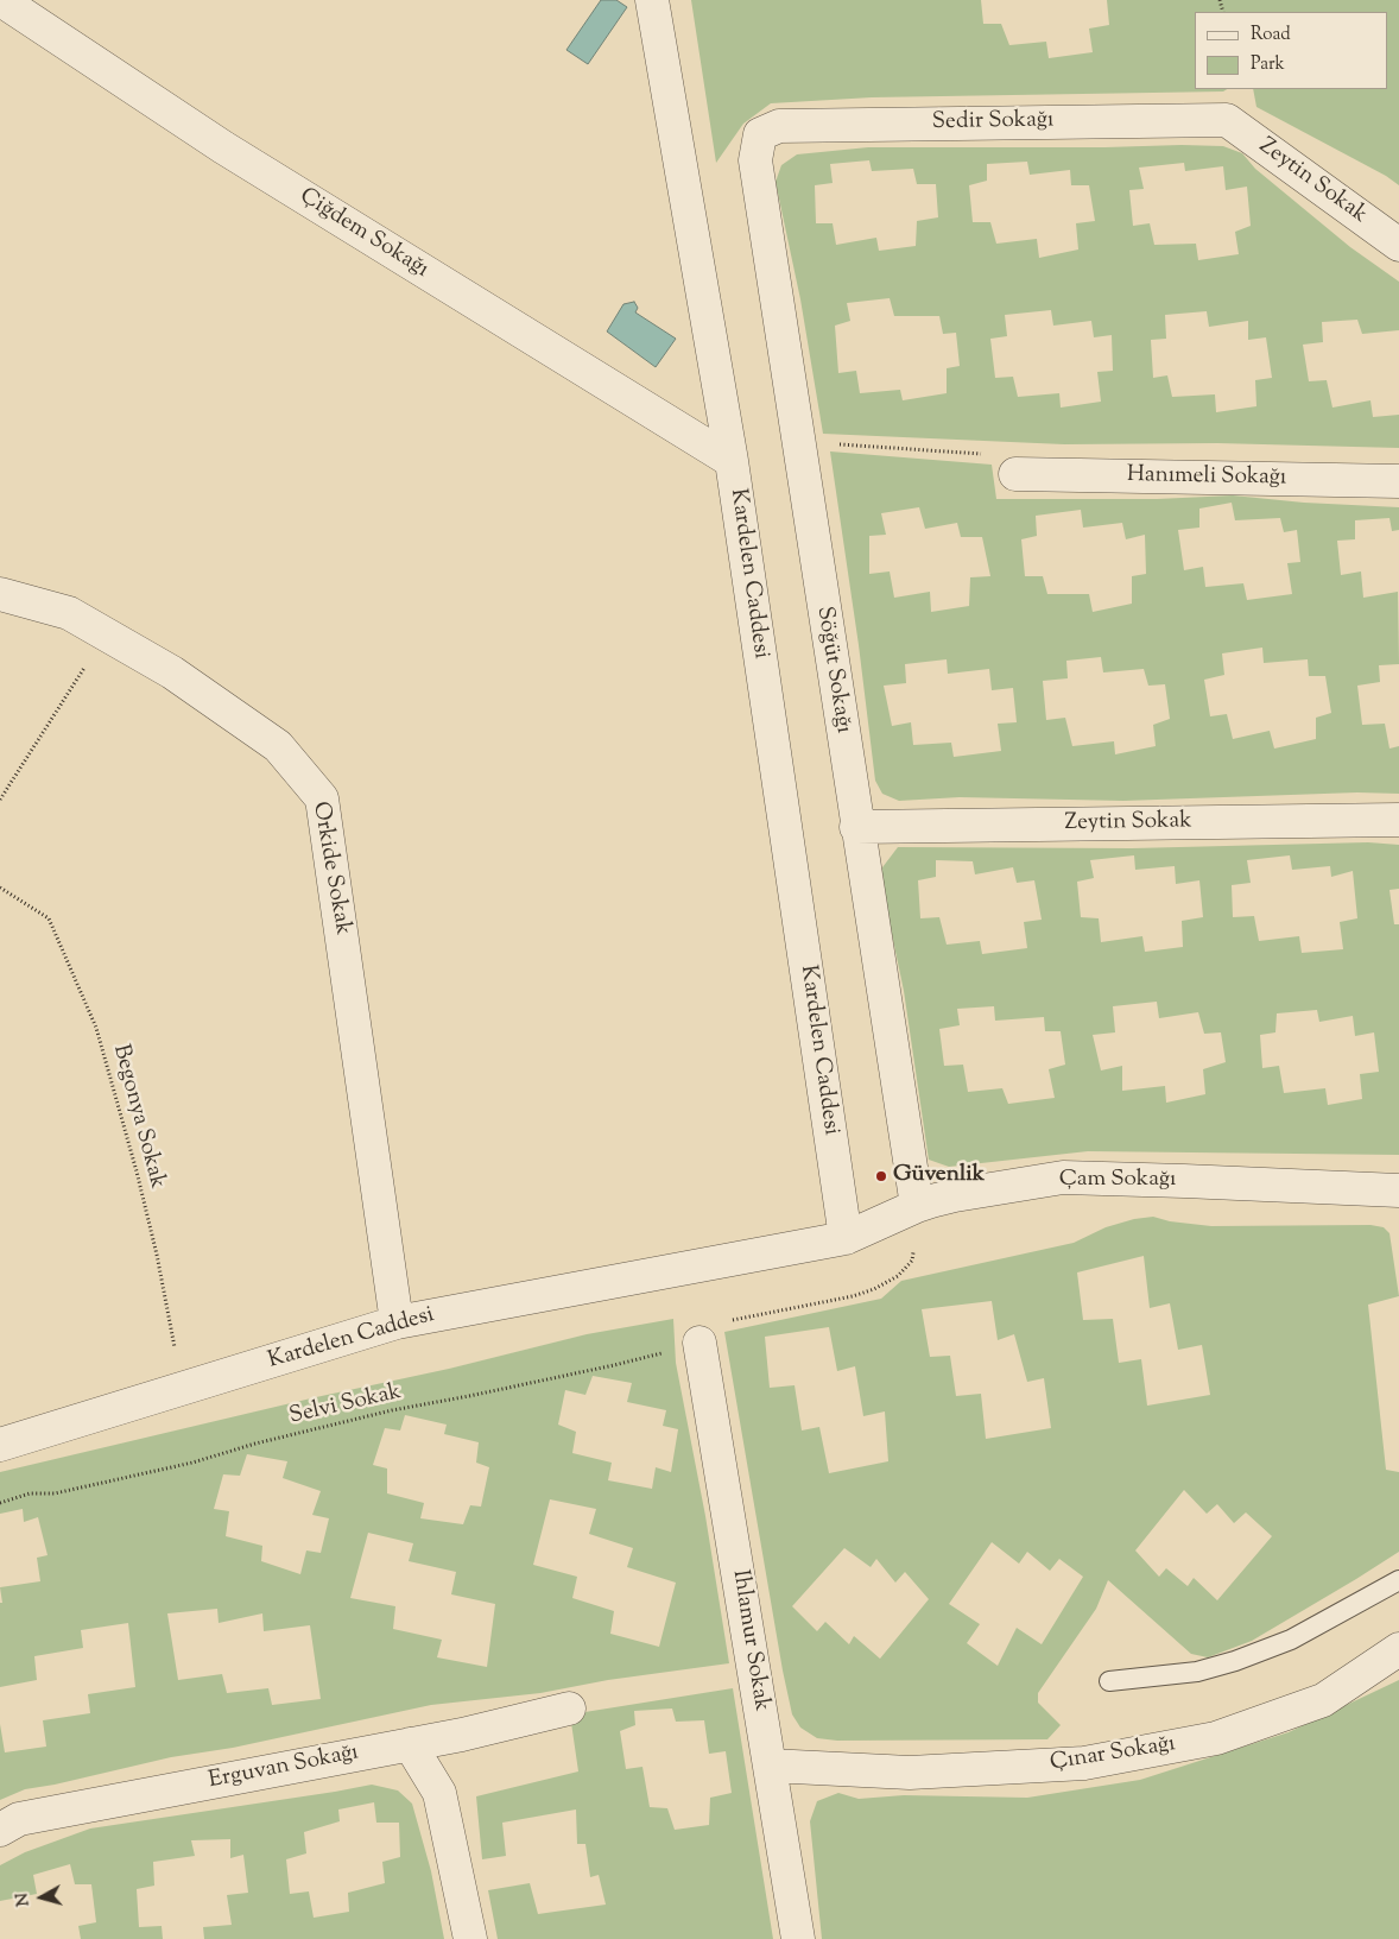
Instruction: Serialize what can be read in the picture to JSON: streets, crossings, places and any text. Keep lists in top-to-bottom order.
{
  "streets": {
    "street": [
      "Sedir Sokağı",
      "Zeytin Sokak",
      "Çiğdem Sokağı",
      "Hanımeli Sokağı",
      "Kardelen Caddesi",
      "Söğüt Sokağı",
      "Orkide Sokak",
      "Çam Sokağı",
      "Ihlamur Sokak",
      "Çınar Sokağı",
      "Erguvan Sokağı"
    ],
    "path": ["Begonya Sokak", "Selvi Sokak"]
  },
  "crossings": [
    ["Sedir Sokağı", "Zeytin Sokak"],
    ["Sedir Sokağı", "Söğüt Sokağı"],
    ["Zeytin Sokak", "Söğüt Sokağı"],
    ["Çiğdem Sokağı", "Kardelen Caddesi"],
    ["Kardelen Caddesi", "Orkide Sokak"],
    ["Kardelen Caddesi", "Begonya Sokak"],
    ["Kardelen Caddesi", "Çam Sokağı"],
    ["Söğüt Sokağı", "Çam Sokağı"],
    ["Selvi Sokak", "Ihlamur Sokak"],
    ["Ihlamur Sokak", "Çınar Sokağı"]
  ],
  "places": ["Güvenlik"],
  "legend": ["Road", "Park"],
  "north": "left"
}
